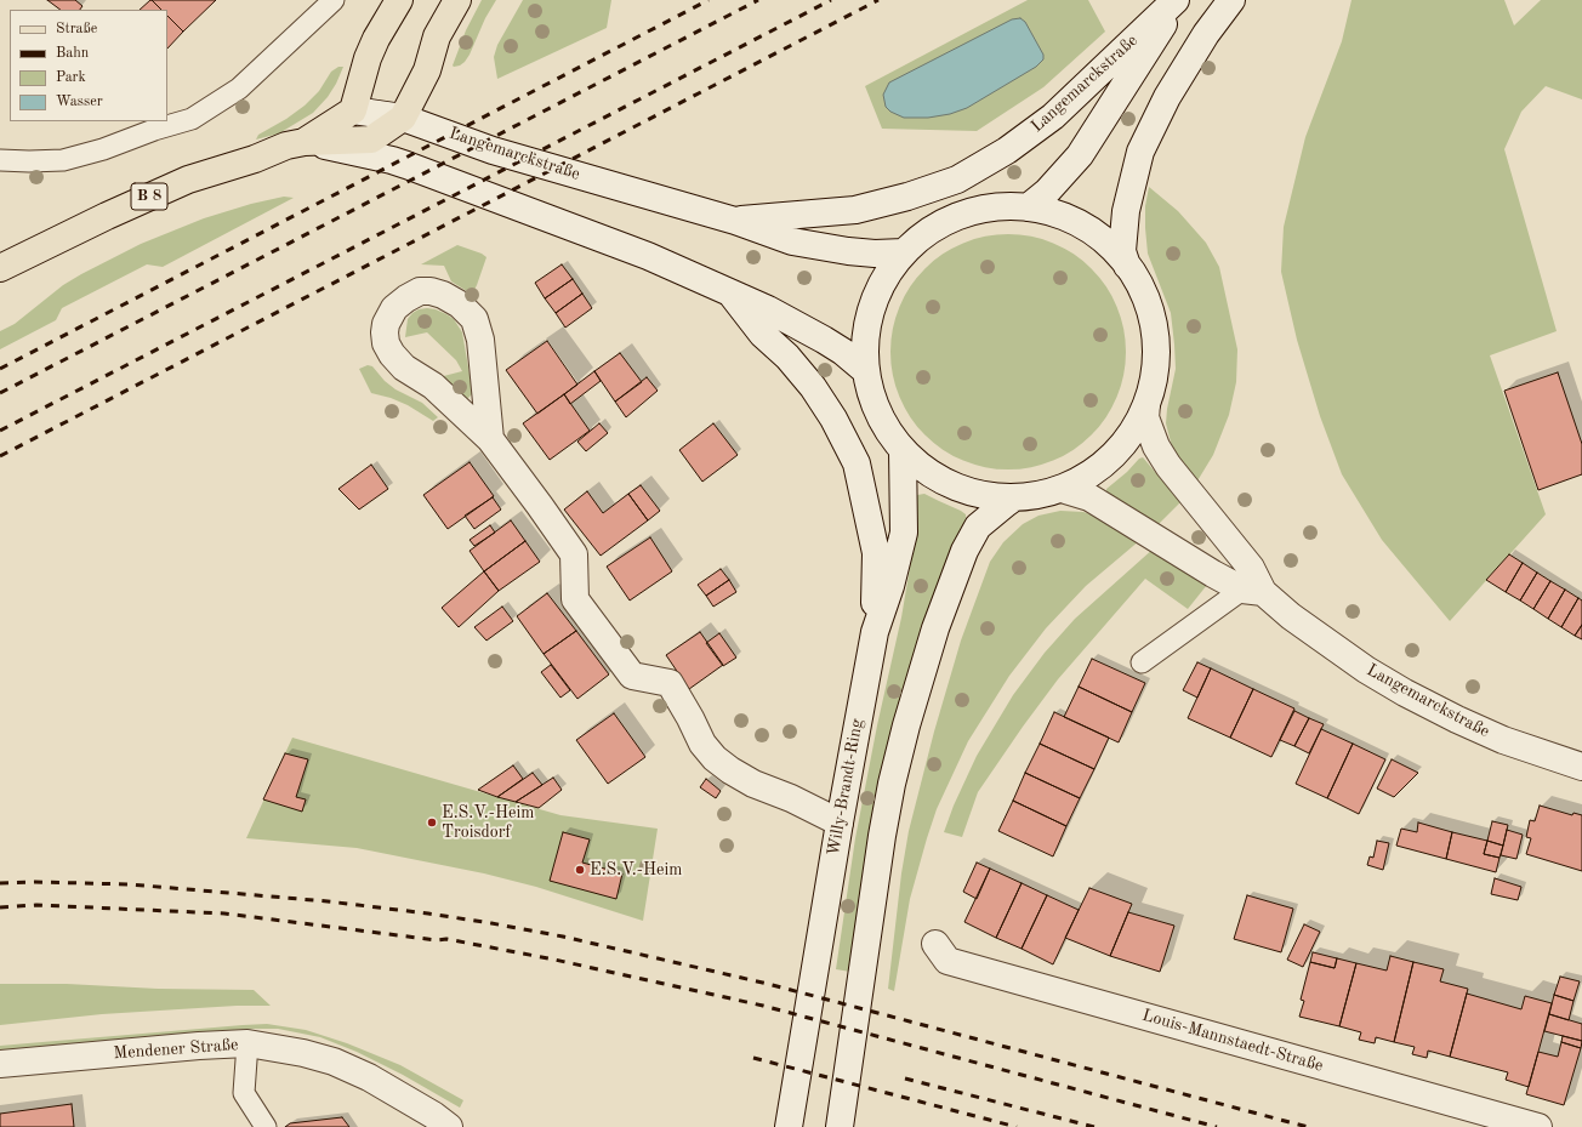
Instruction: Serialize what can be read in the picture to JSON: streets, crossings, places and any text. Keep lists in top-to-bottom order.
{
  "streets": {
    "main road": [
      "Langemarckstraße",
      "B 8",
      "Willy-Brandt-Ring",
      "Louis-Mannstaedt-Straße",
      "Mendener Straße"
    ]
  },
  "crossings": [
    ["Langemarckstraße", "B 8"]
  ],
  "places": ["E.S.V.-Heim Troisdorf", "E.S.V.-Heim"],
  "legend": [
    "Straße",
    "Bahn",
    "Park",
    "Wasser"
  ]
}
